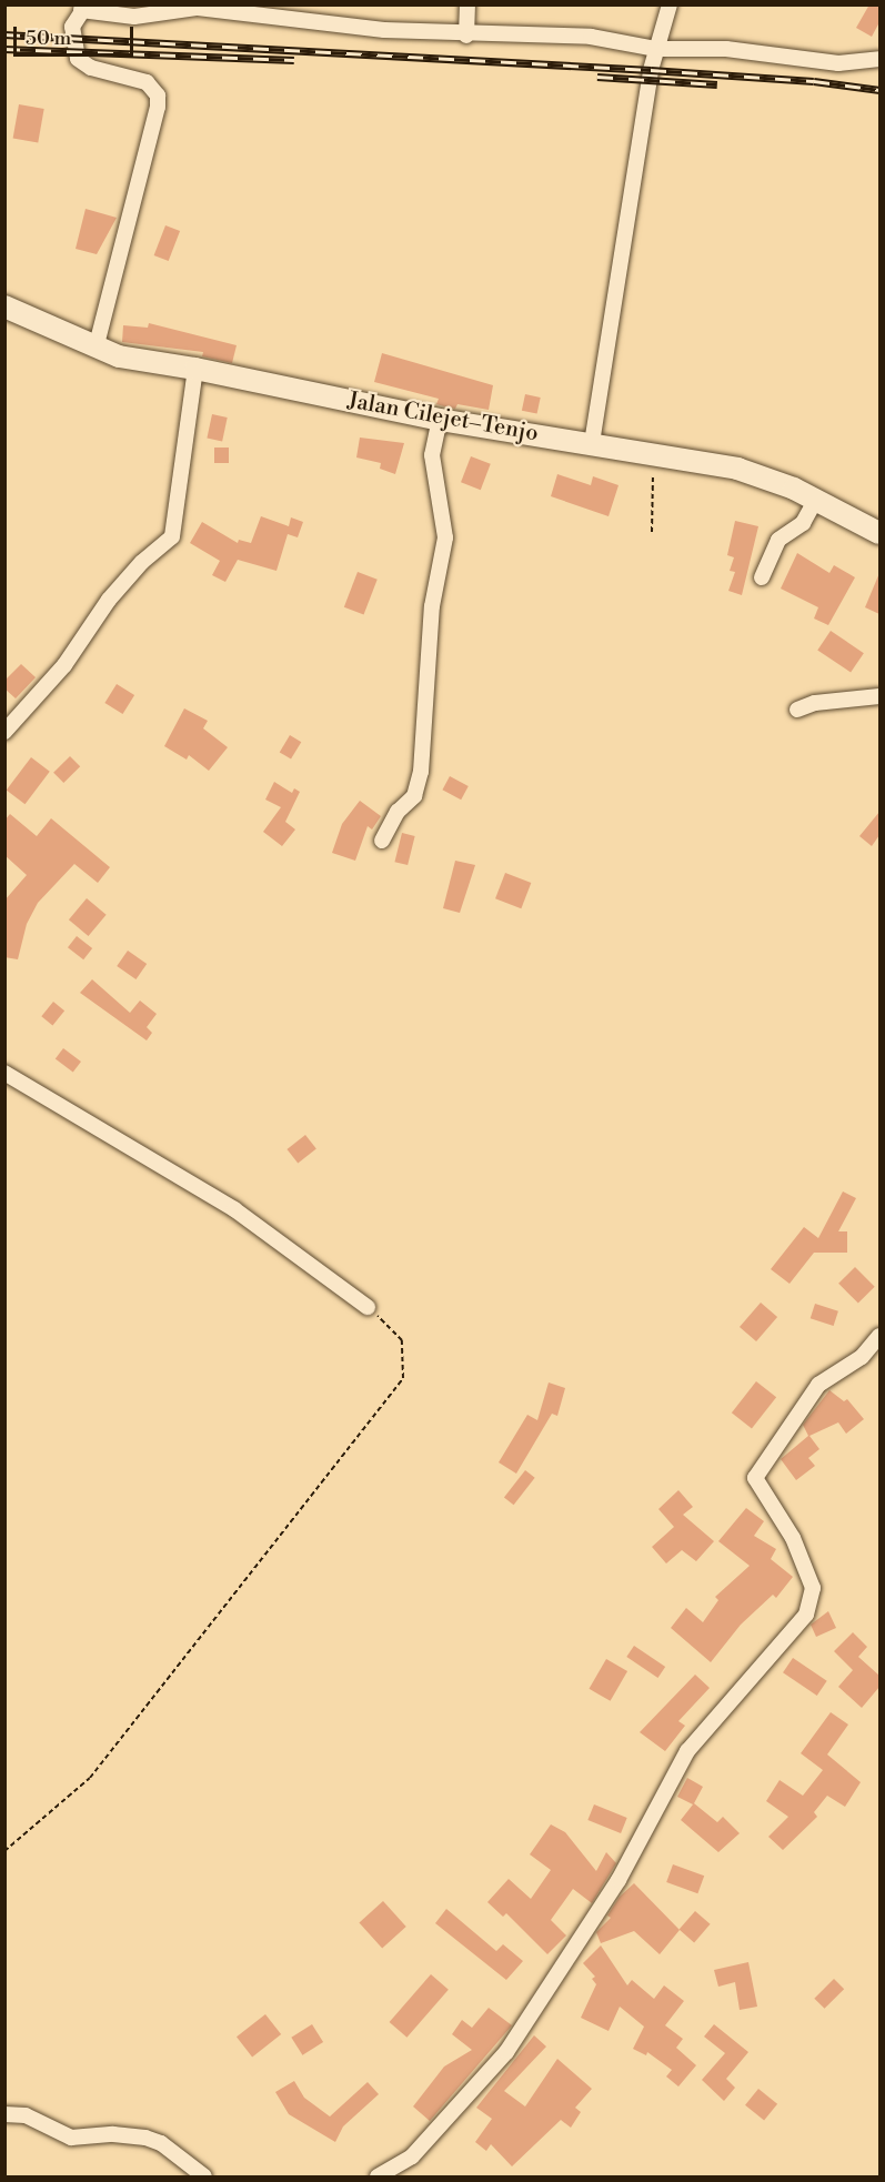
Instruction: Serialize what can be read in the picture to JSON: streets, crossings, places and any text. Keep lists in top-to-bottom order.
{
  "streets": {
    "main road": ["Jalan Cilejet–Tenjo"]
  },
  "scale_bar": "50 m"
}
